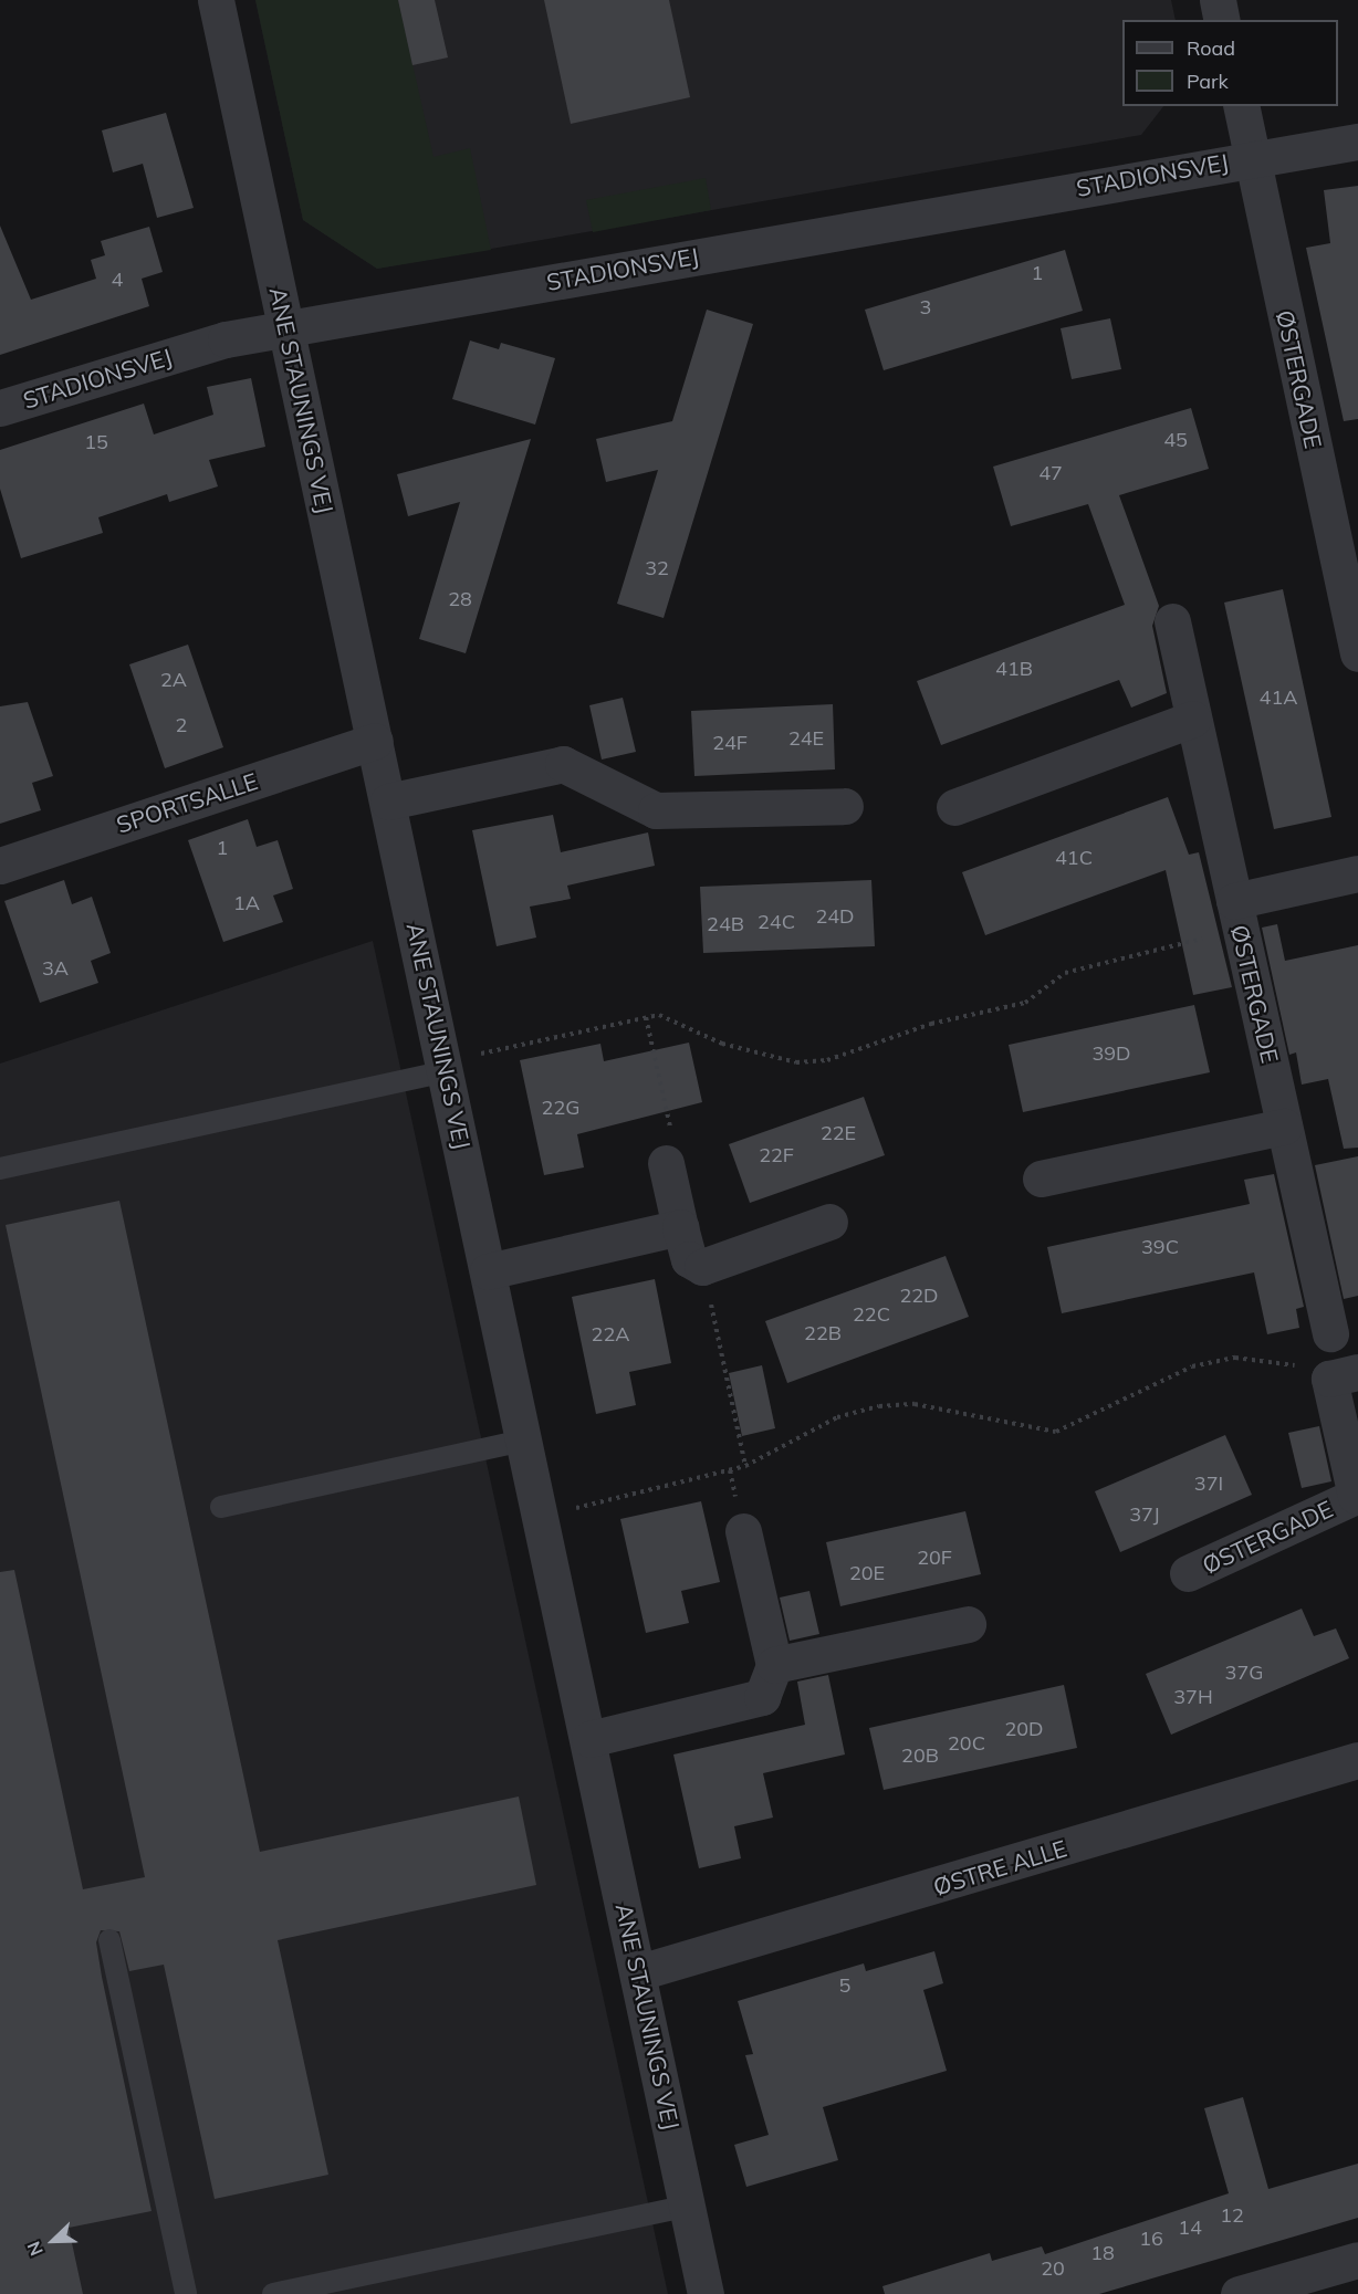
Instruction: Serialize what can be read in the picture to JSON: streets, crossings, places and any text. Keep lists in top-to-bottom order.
{
  "streets": {
    "street": [
      "STADIONSVEJ",
      "ØSTERGADE",
      "ANE STAUNINGS VEJ",
      "SPORTSALLE",
      "ØSTRE ALLE"
    ]
  },
  "crossings": [
    ["STADIONSVEJ", "ØSTERGADE"],
    ["STADIONSVEJ", "ANE STAUNINGS VEJ"],
    ["ANE STAUNINGS VEJ", "SPORTSALLE"],
    ["ANE STAUNINGS VEJ", "ØSTRE ALLE"]
  ],
  "house_numbers": [
    "1",
    "4",
    "3",
    "45",
    "15",
    "47",
    "32",
    "28",
    "41B",
    "2A",
    "41A",
    "2",
    "24E",
    "24F",
    "1",
    "41C",
    "1A",
    "24D",
    "24C",
    "24B",
    "3A",
    "39D",
    "22G",
    "22E",
    "22F",
    "39C",
    "22D",
    "22C",
    "22B",
    "22A",
    "37I",
    "37J",
    "20F",
    "20E",
    "37G",
    "37H",
    "20D",
    "20C",
    "20B",
    "5",
    "12",
    "14",
    "16",
    "18",
    "20"
  ],
  "legend": ["Road", "Park"],
  "north": "bottom left"
}
